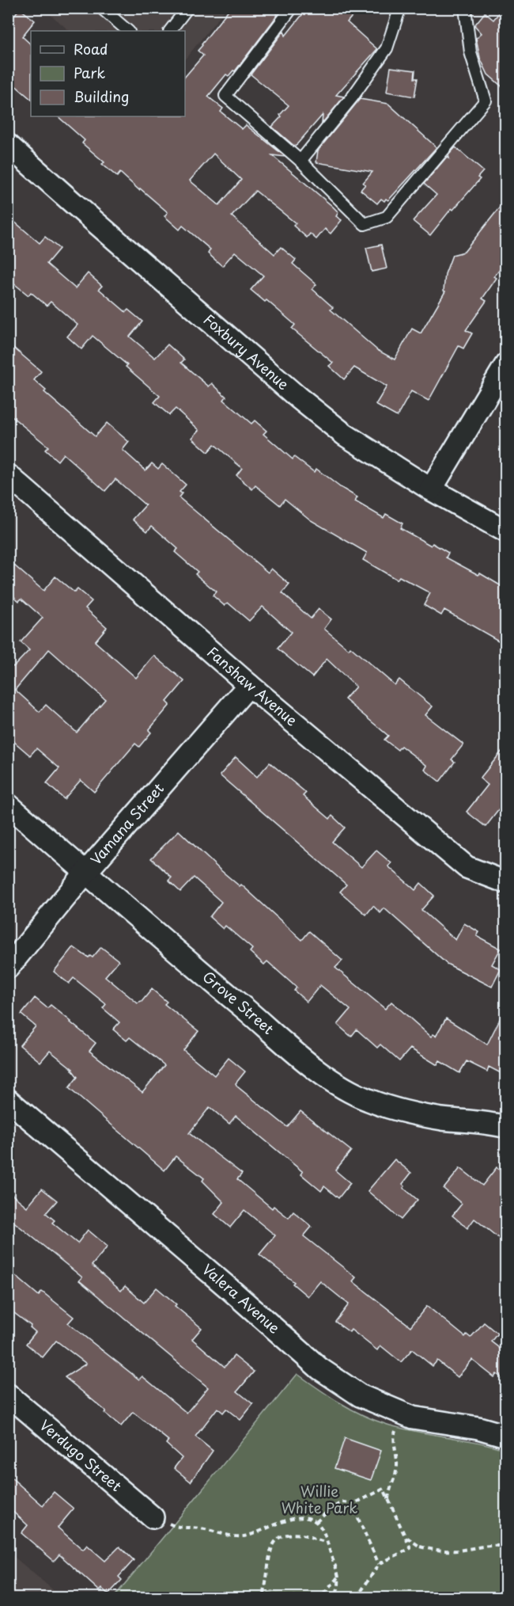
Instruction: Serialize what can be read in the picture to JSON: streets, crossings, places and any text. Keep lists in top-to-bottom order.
{
  "streets": {
    "street": [
      "Foxbury Avenue",
      "Fanshaw Avenue",
      "Vamana Street",
      "Grove Street",
      "Valera Avenue",
      "Verdugo Street"
    ]
  },
  "crossings": [
    ["Fanshaw Avenue", "Vamana Street"],
    ["Vamana Street", "Grove Street"]
  ],
  "parks": ["Willie White Park"],
  "legend": ["Road", "Park", "Building"]
}
